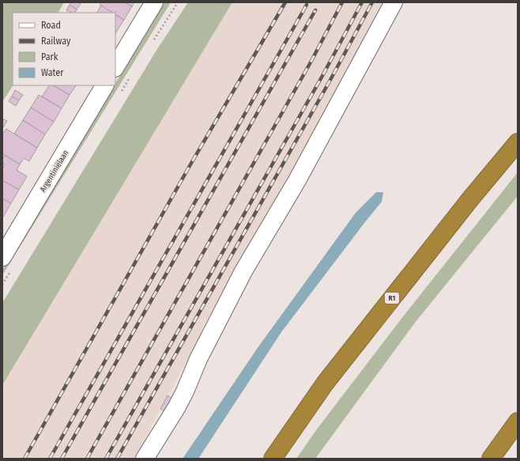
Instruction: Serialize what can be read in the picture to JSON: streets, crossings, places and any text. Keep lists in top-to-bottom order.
{
  "streets": {
    "highway": ["R1"],
    "street": ["Argentiniëlaan"]
  },
  "legend": [
    "Road",
    "Railway",
    "Park",
    "Water"
  ]
}
